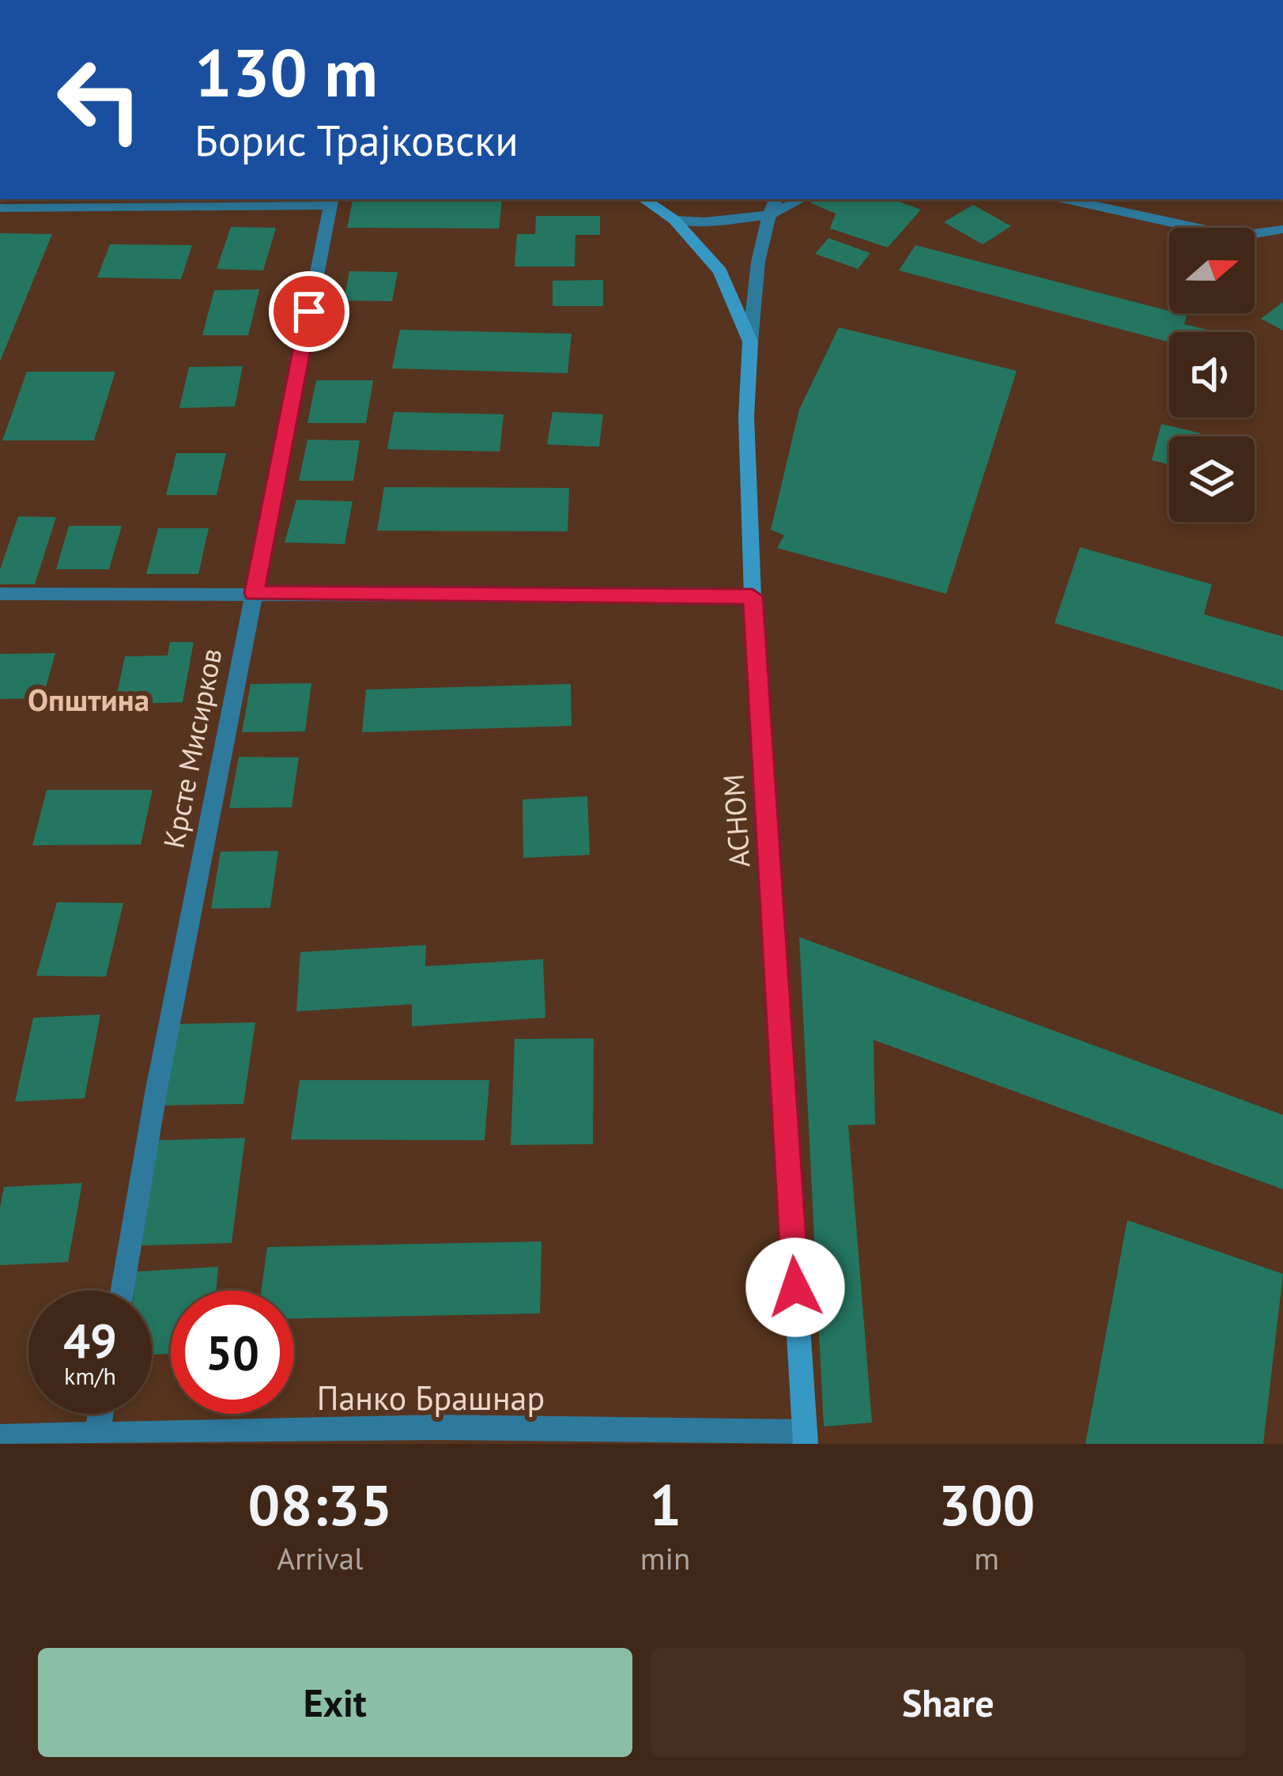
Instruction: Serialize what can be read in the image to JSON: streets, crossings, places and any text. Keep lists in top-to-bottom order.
{
  "streets": {
    "main road": ["АСНОМ"],
    "street": ["Крсте Мисирков", "Панко Брашнар"]
  },
  "crossings": [
    ["АСНОМ", "Панко Брашнар"]
  ],
  "districts": ["Општина"],
  "north": "right",
  "page": {
    "turn": ["130 m", "Борис Трајковски"],
    "speed": "49 km/h",
    "limit": "50",
    "eta": [
      "08:35",
      "Arrival",
      "1",
      "min",
      "300",
      "m"
    ],
    "buttons": ["Exit", "Share"]
  }
}
